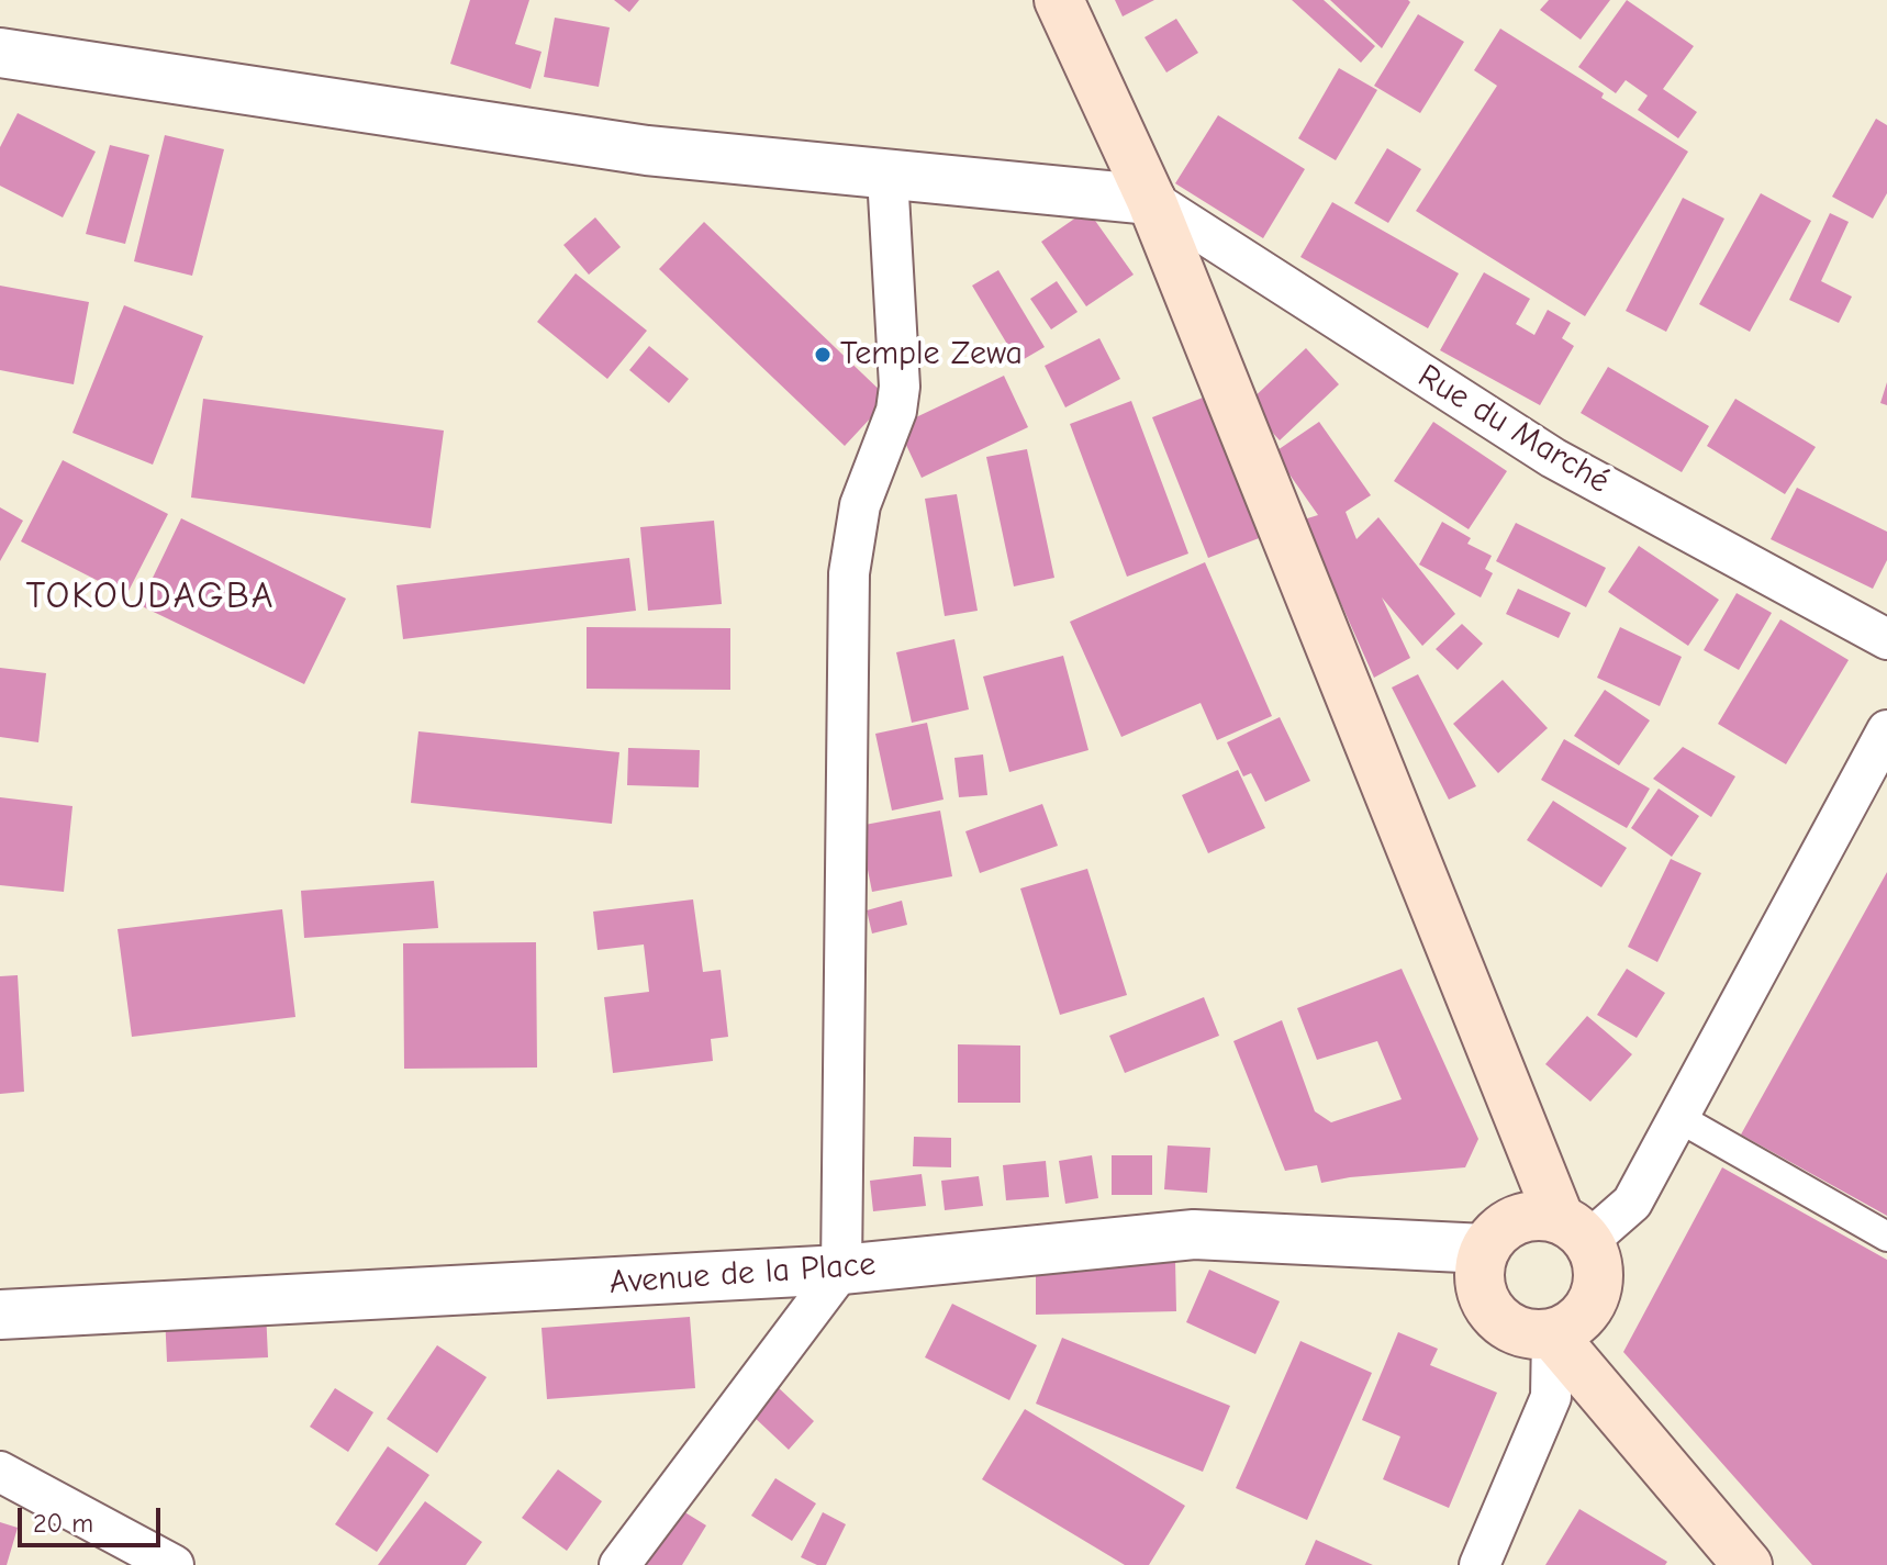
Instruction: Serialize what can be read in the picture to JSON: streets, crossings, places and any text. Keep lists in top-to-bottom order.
{
  "streets": {
    "street": ["Rue du Marché", "Avenue de la Place"]
  },
  "districts": ["TOKOUDAGBA"],
  "places": ["Temple Zewa"],
  "scale_bar": "20 m"
}
